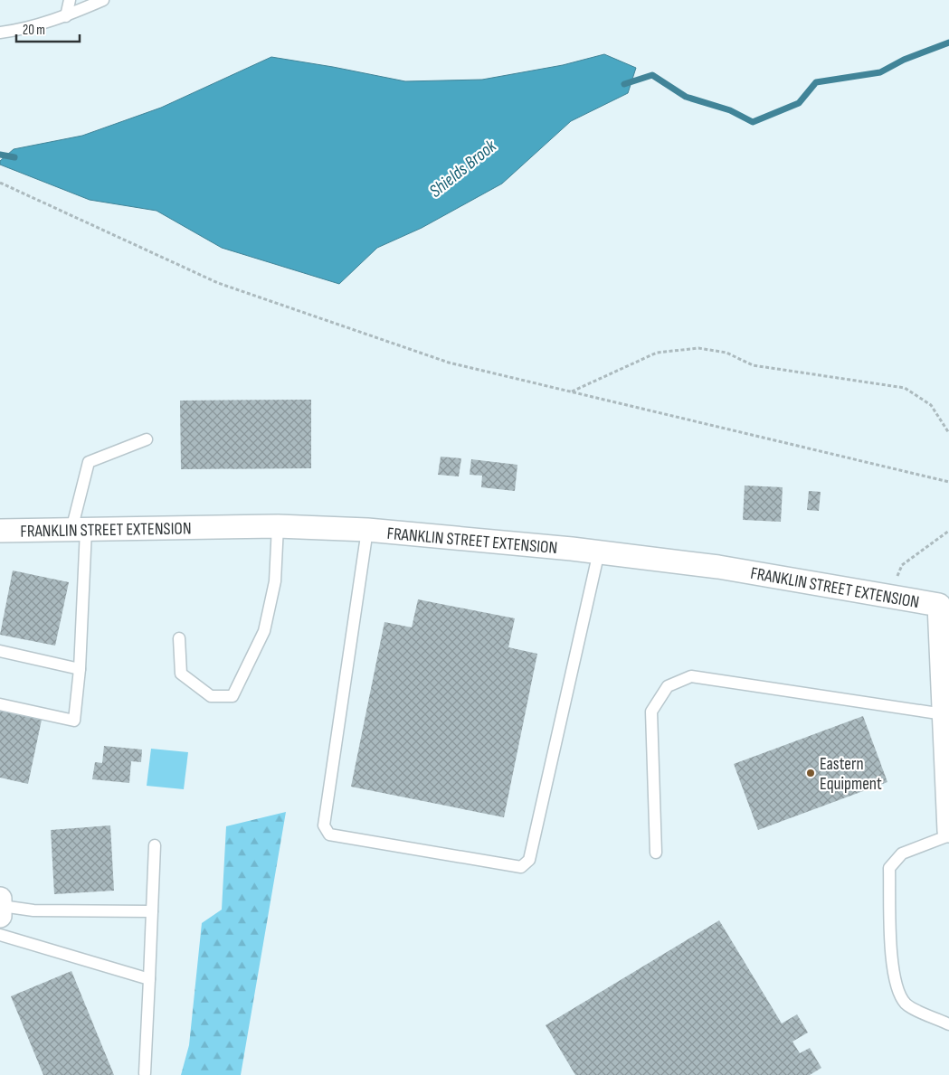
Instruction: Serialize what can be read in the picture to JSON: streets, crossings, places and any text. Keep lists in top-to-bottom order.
{
  "streets": {
    "street": ["FRANKLIN STREET EXTENSION"]
  },
  "water": ["Shields Brook"],
  "places": ["Eastern Equipment"],
  "scale_bar": "20 m"
}
